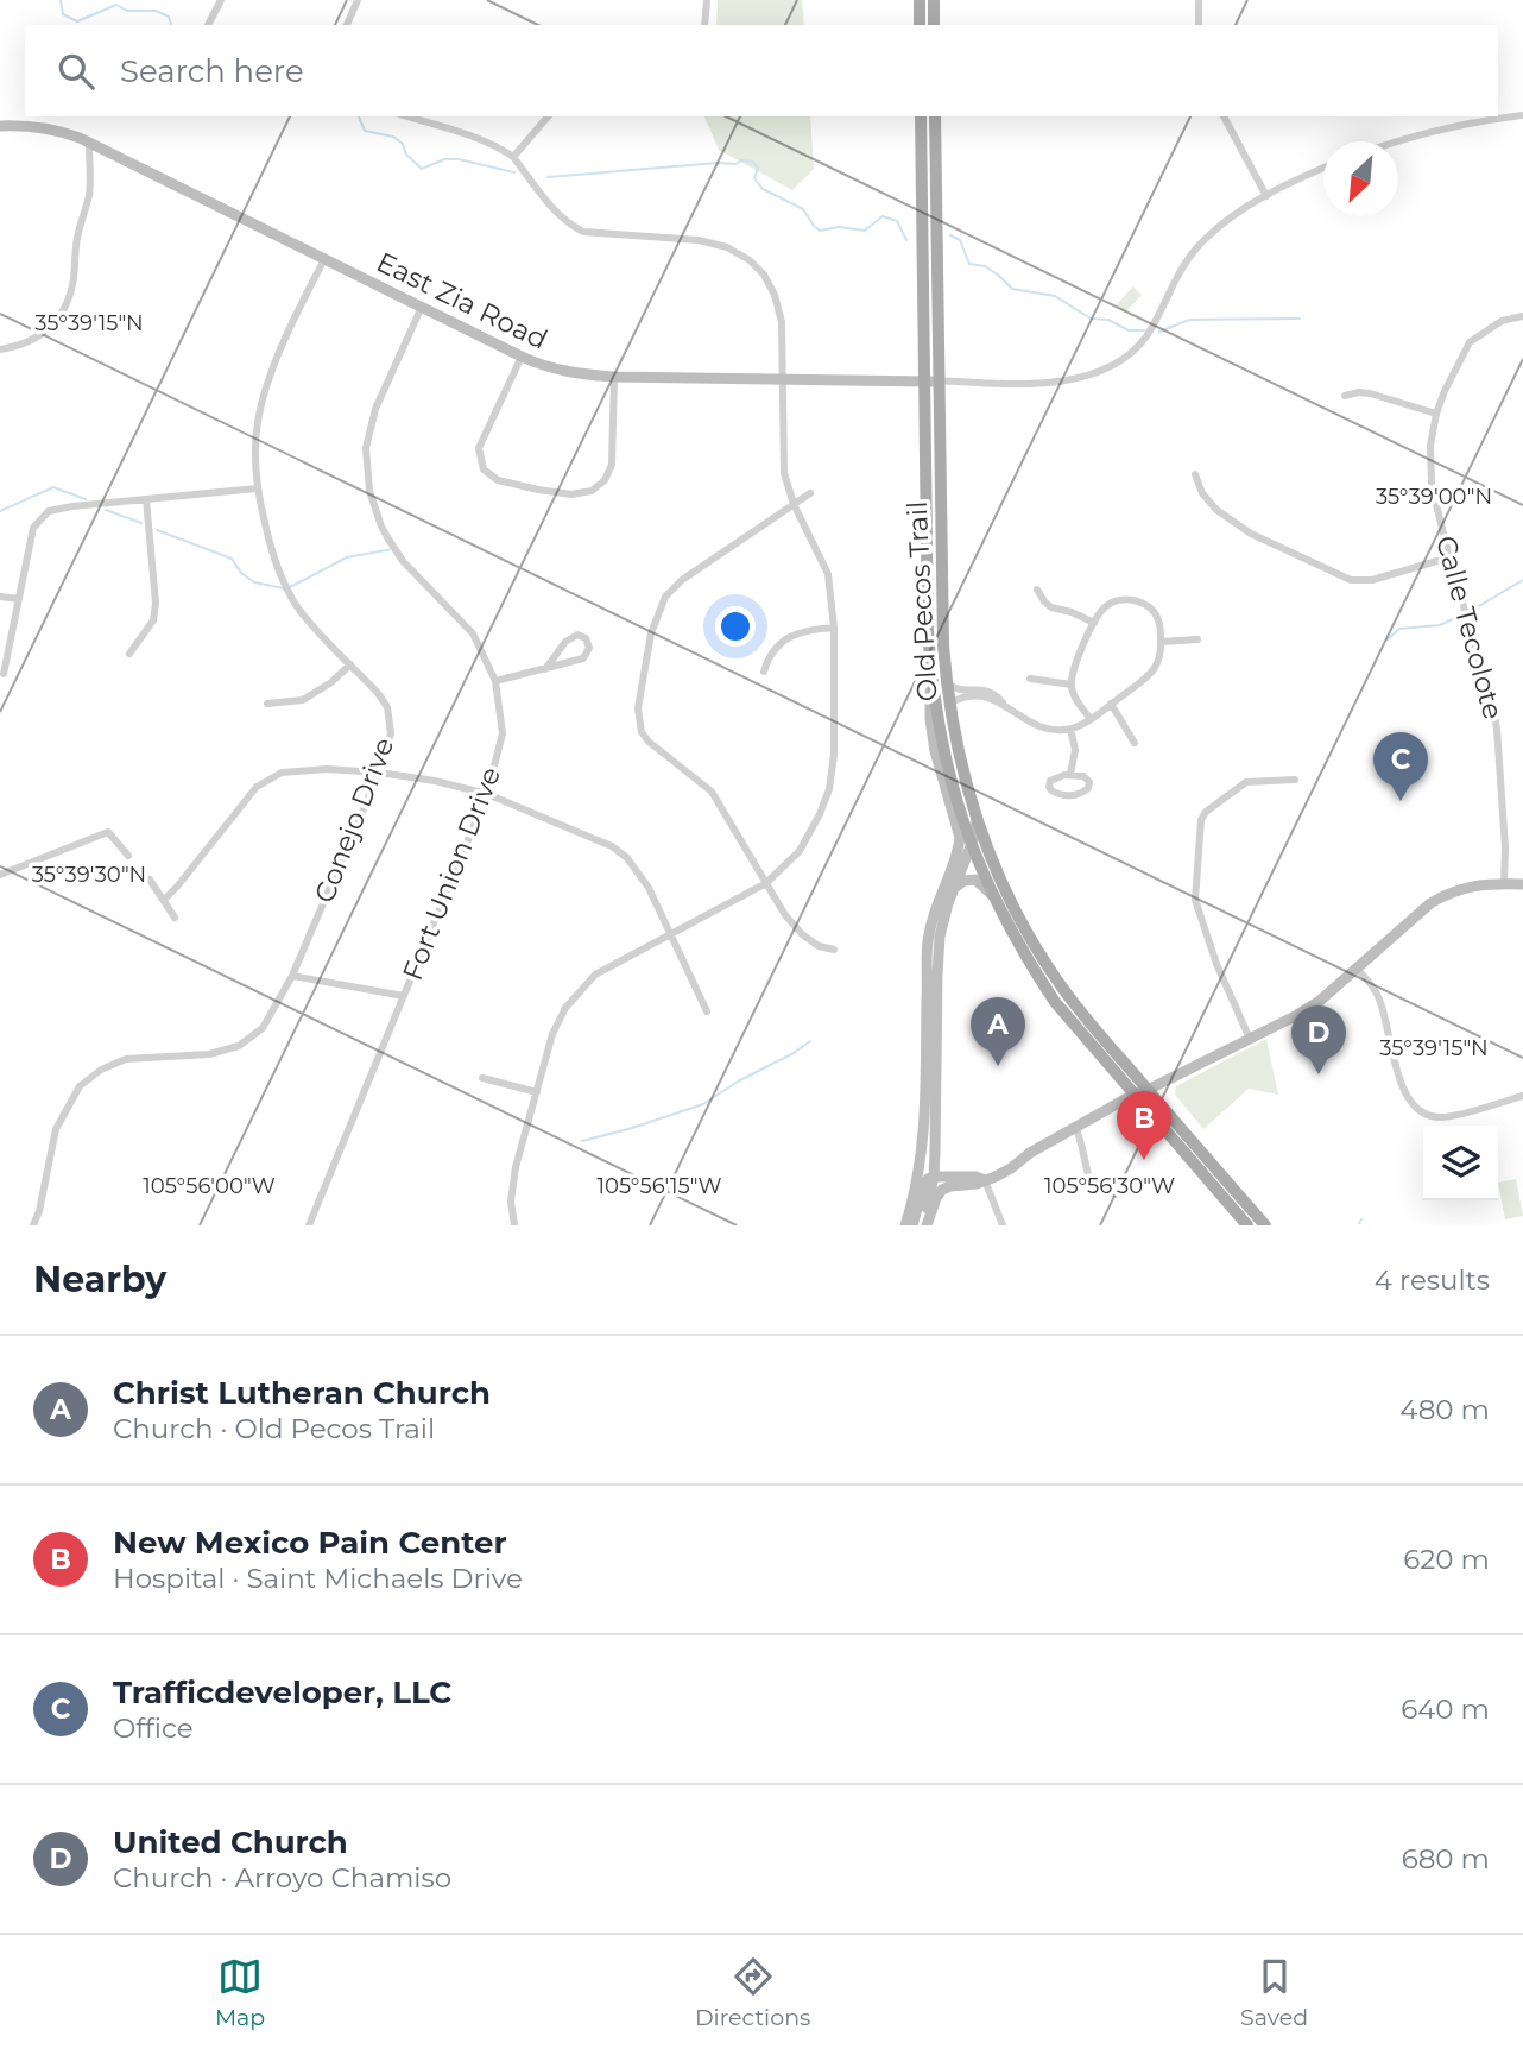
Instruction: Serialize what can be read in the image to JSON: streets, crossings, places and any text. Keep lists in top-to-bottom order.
{
  "streets": {
    "main road": ["Old Pecos Trail"],
    "street": [
      "East Zia Road",
      "Calle Tecolote",
      "Conejo Drive",
      "Fort Union Drive"
    ]
  },
  "crossings": [
    ["East Zia Road", "Old Pecos Trail"],
    ["East Zia Road", "Conejo Drive"],
    ["East Zia Road", "Fort Union Drive"]
  ],
  "north": "bottom left",
  "page": {
    "search": "Search here",
    "pins": [
      "C",
      "A",
      "D",
      "B"
    ],
    "heading": ["Nearby", "4 results"],
    "list": [
      {
        "mark": "A",
        "name": "Christ Lutheran Church",
        "note": "Church · Old Pecos Trail",
        "value": "480 m"
      },
      {
        "mark": "B",
        "name": "New Mexico Pain Center",
        "note": "Hospital · Saint Michaels Drive",
        "value": "620 m"
      },
      {
        "mark": "C",
        "name": "Trafficdeveloper, LLC",
        "note": "Office",
        "value": "640 m"
      },
      {
        "mark": "D",
        "name": "United Church",
        "note": "Church · Arroyo Chamiso",
        "value": "680 m"
      }
    ],
    "nav": ["Map", "Directions", "Saved"]
  },
  "coordinates": [
    "35°39'15\"N",
    "35°39'00\"N",
    "35°39'30\"N",
    "105°56'00\"W",
    "105°56'15\"W",
    "105°56'30\"W"
  ]
}
